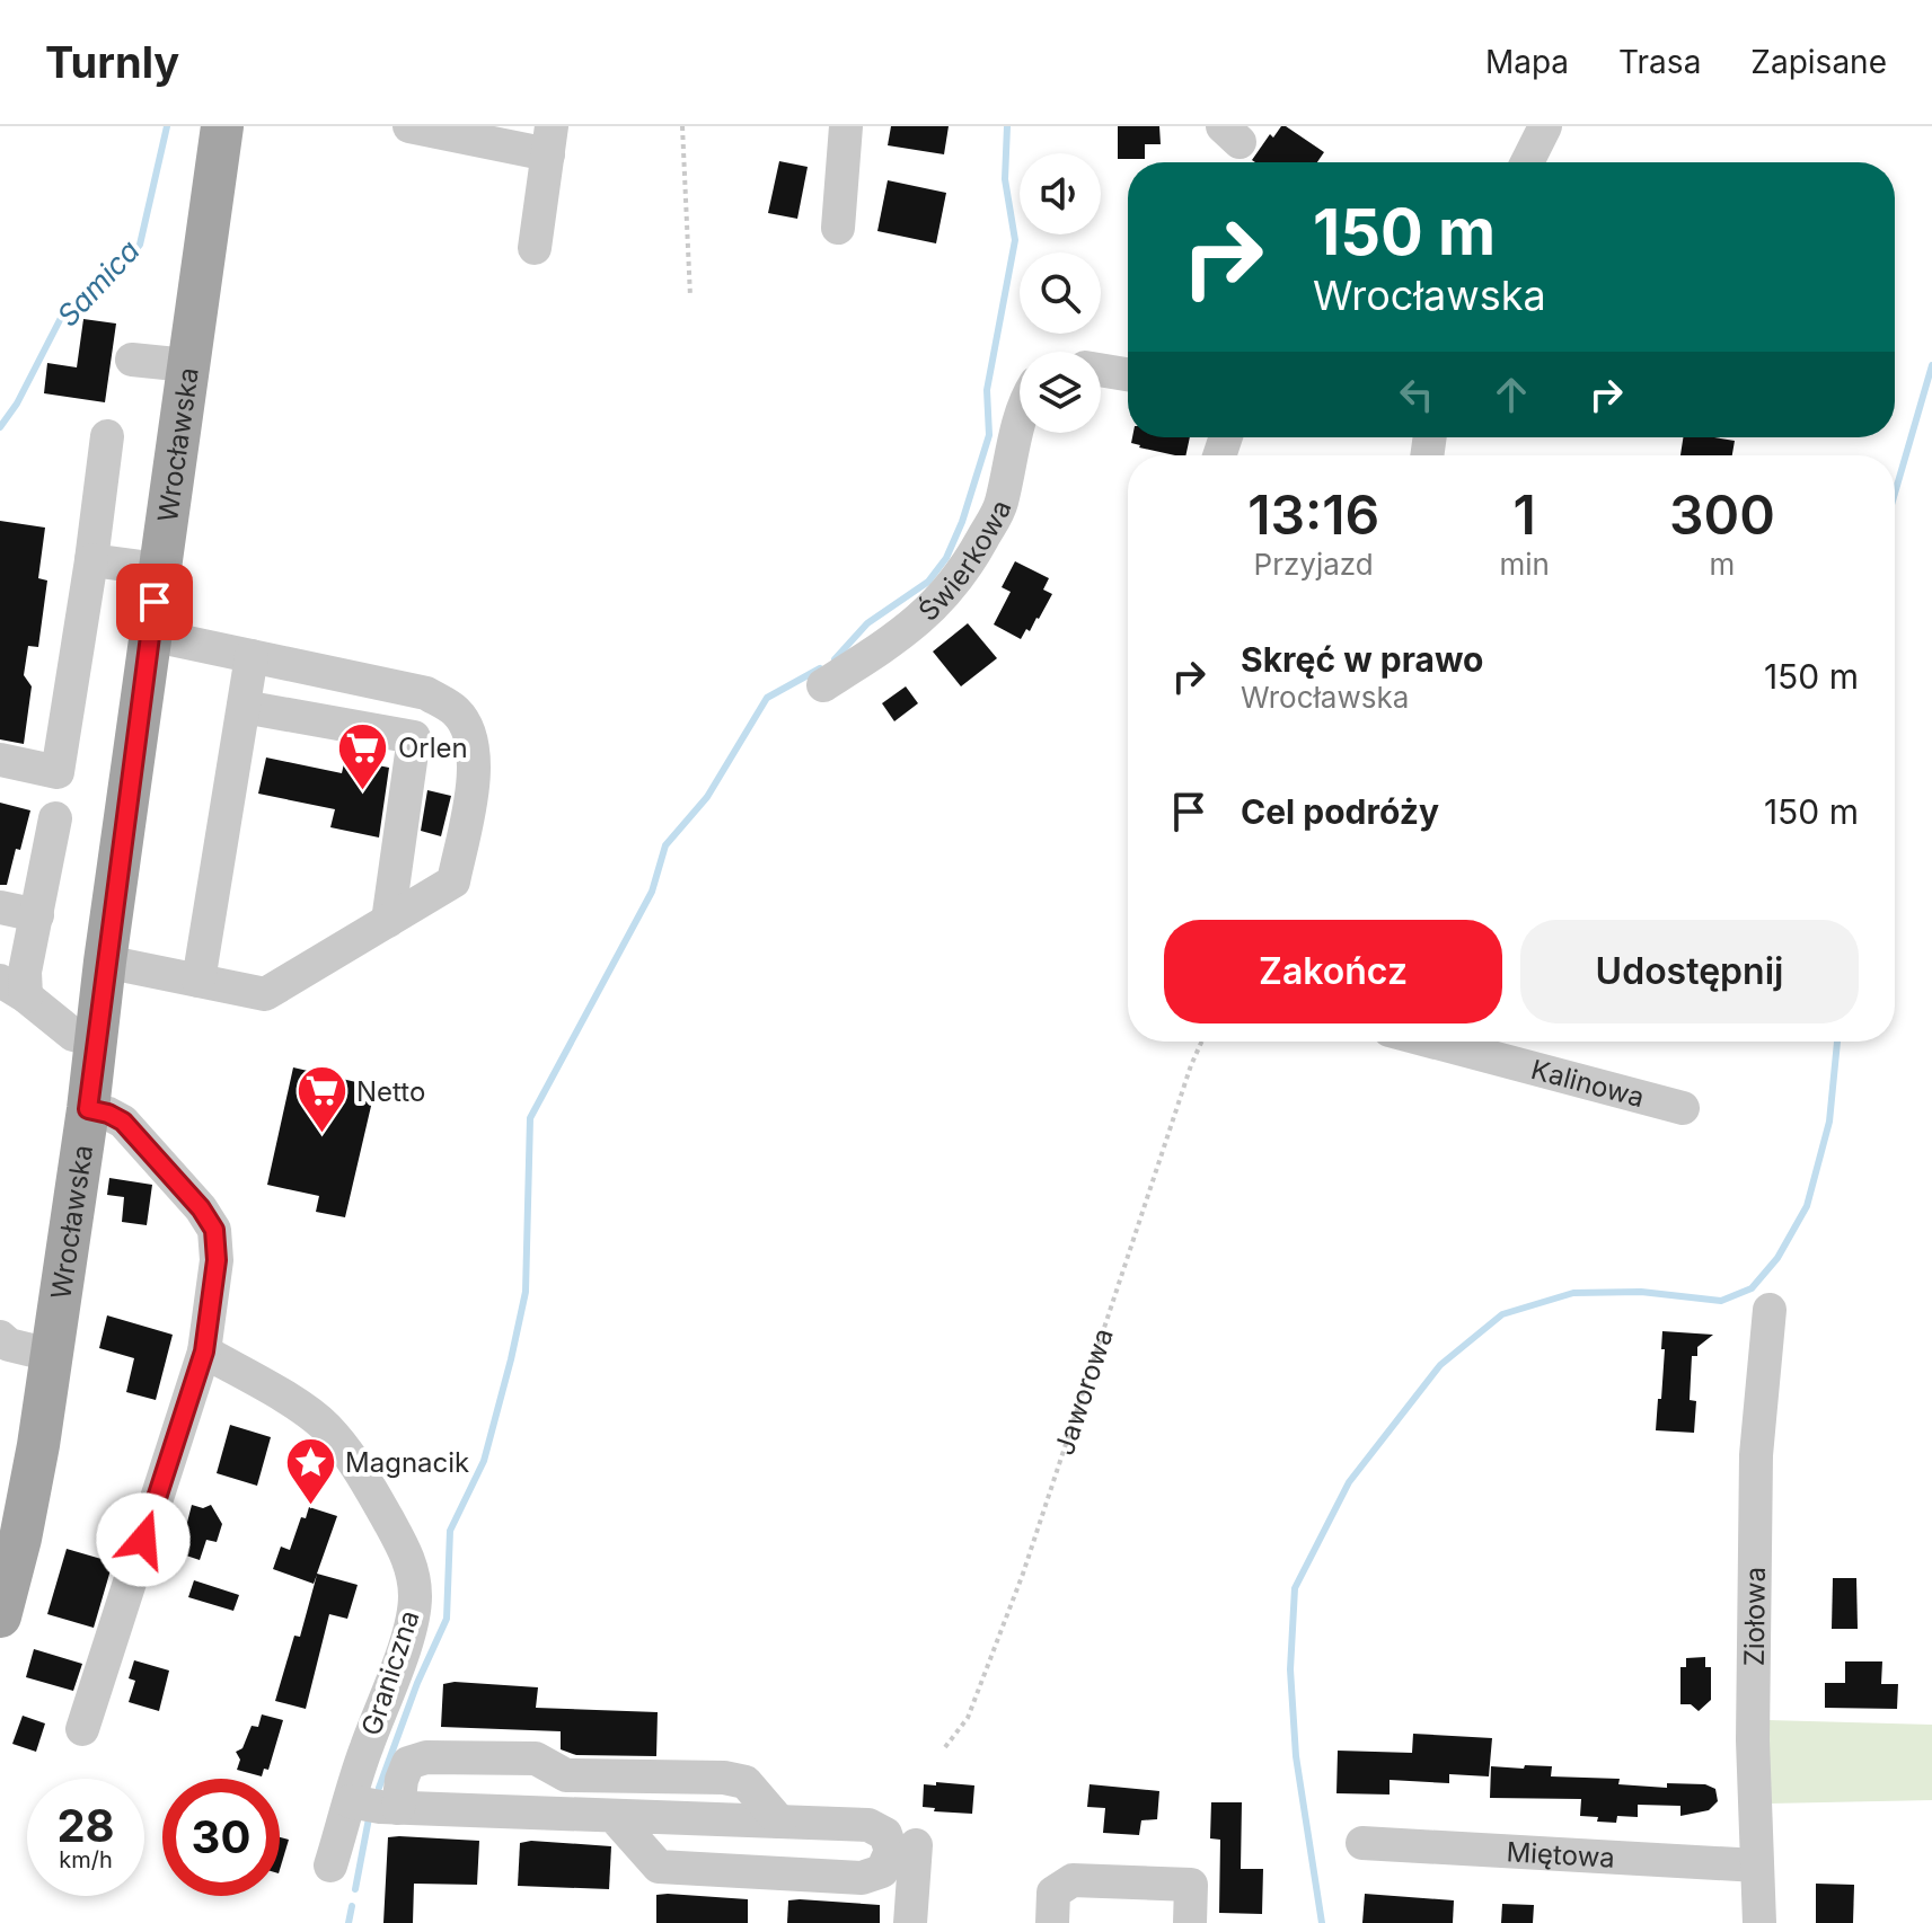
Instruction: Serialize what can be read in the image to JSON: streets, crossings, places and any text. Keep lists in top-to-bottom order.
{
  "streets": {
    "main road": ["Wrocławska"],
    "street": [
      "Świerkowa",
      "Kalinowa",
      "Ziołowa",
      "Graniczna",
      "Miętowa"
    ],
    "path": ["Jaworowa"]
  },
  "crossings": [
    ["Ziołowa", "Miętowa"]
  ],
  "water": ["Samica"],
  "places": {
    "supermarket": ["Orlen", "Netto"],
    "place": ["Magnacik"]
  },
  "page": {
    "header": "Turnly",
    "nav": ["Mapa", "Trasa", "Zapisane"],
    "turn": ["150 m", "Wrocławska"],
    "eta": [
      "13:16",
      "Przyjazd",
      "1",
      "min",
      "300",
      "m"
    ],
    "list": [
      {
        "name": "Skręć w prawo",
        "note": "Wrocławska",
        "value": "150 m"
      },
      {
        "name": "Cel podróży",
        "value": "150 m"
      }
    ],
    "buttons": ["Zakończ", "Udostępnij"],
    "speed": "28 km/h",
    "limit": "30"
  }
}
